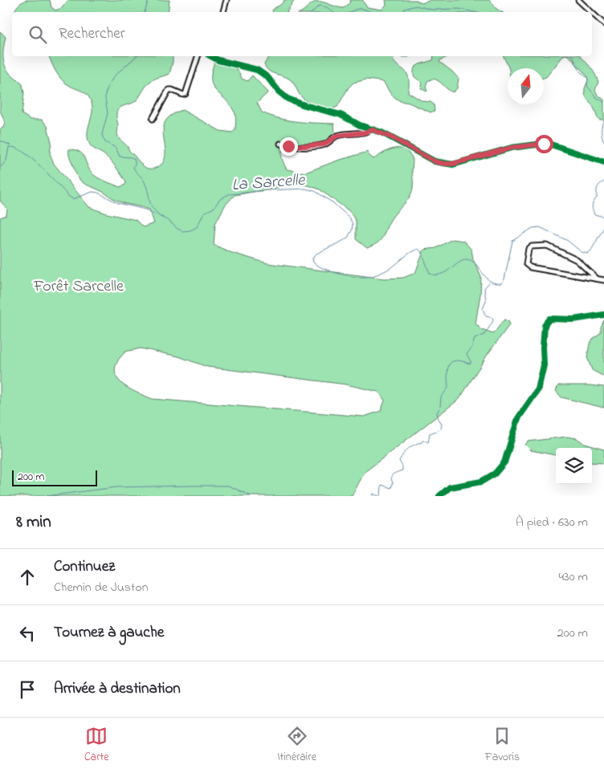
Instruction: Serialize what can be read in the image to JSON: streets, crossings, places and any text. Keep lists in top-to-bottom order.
{
  "water": ["La Sarcelle"],
  "parks": ["Forêt Sarcelle"],
  "scale_bar": "200 m",
  "north": "top",
  "page": {
    "search": "Rechercher",
    "scale": "200 m",
    "heading": ["8 min", "À pied · 630 m"],
    "list": [
      ["Continuez", "Chemin de Juston", "430 m"],
      ["Tournez à gauche", "200 m"],
      "Arrivée à destination"
    ],
    "nav": ["Carte", "Itinéraire", "Favoris"]
  }
}
